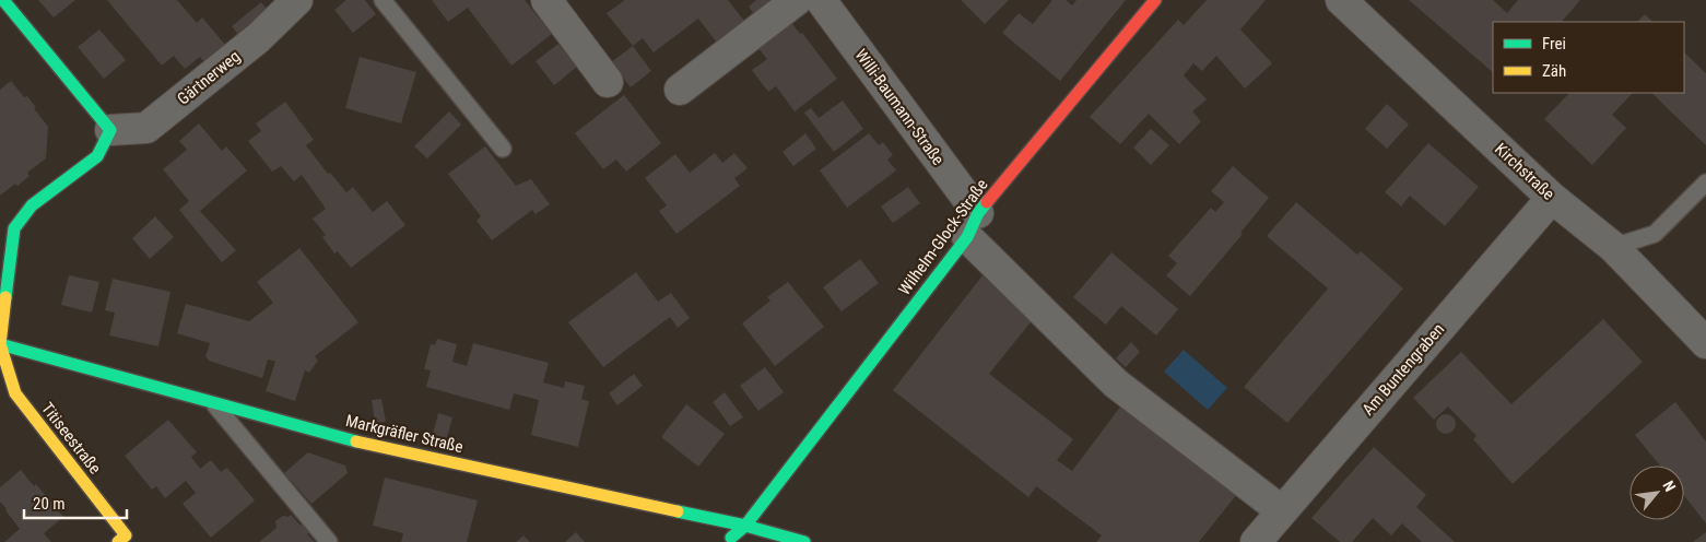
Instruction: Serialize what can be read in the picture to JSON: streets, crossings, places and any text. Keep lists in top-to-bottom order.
{
  "streets": {
    "street": [
      "Gärtnerweg",
      "Willi-Baumann-Straße",
      "Kirchstraße",
      "Wilhelm-Glock-Straße",
      "Am Buntengraben",
      "Markgräfler Straße",
      "Titiseestraße"
    ]
  },
  "crossings": [
    ["Willi-Baumann-Straße", "Wilhelm-Glock-Straße"],
    ["Willi-Baumann-Straße", "Am Buntengraben"],
    ["Kirchstraße", "Am Buntengraben"],
    ["Wilhelm-Glock-Straße", "Markgräfler Straße"],
    ["Markgräfler Straße", "Titiseestraße"]
  ],
  "legend": ["Frei", "Zäh"],
  "scale_bar": "20 m",
  "north": "top right"
}
